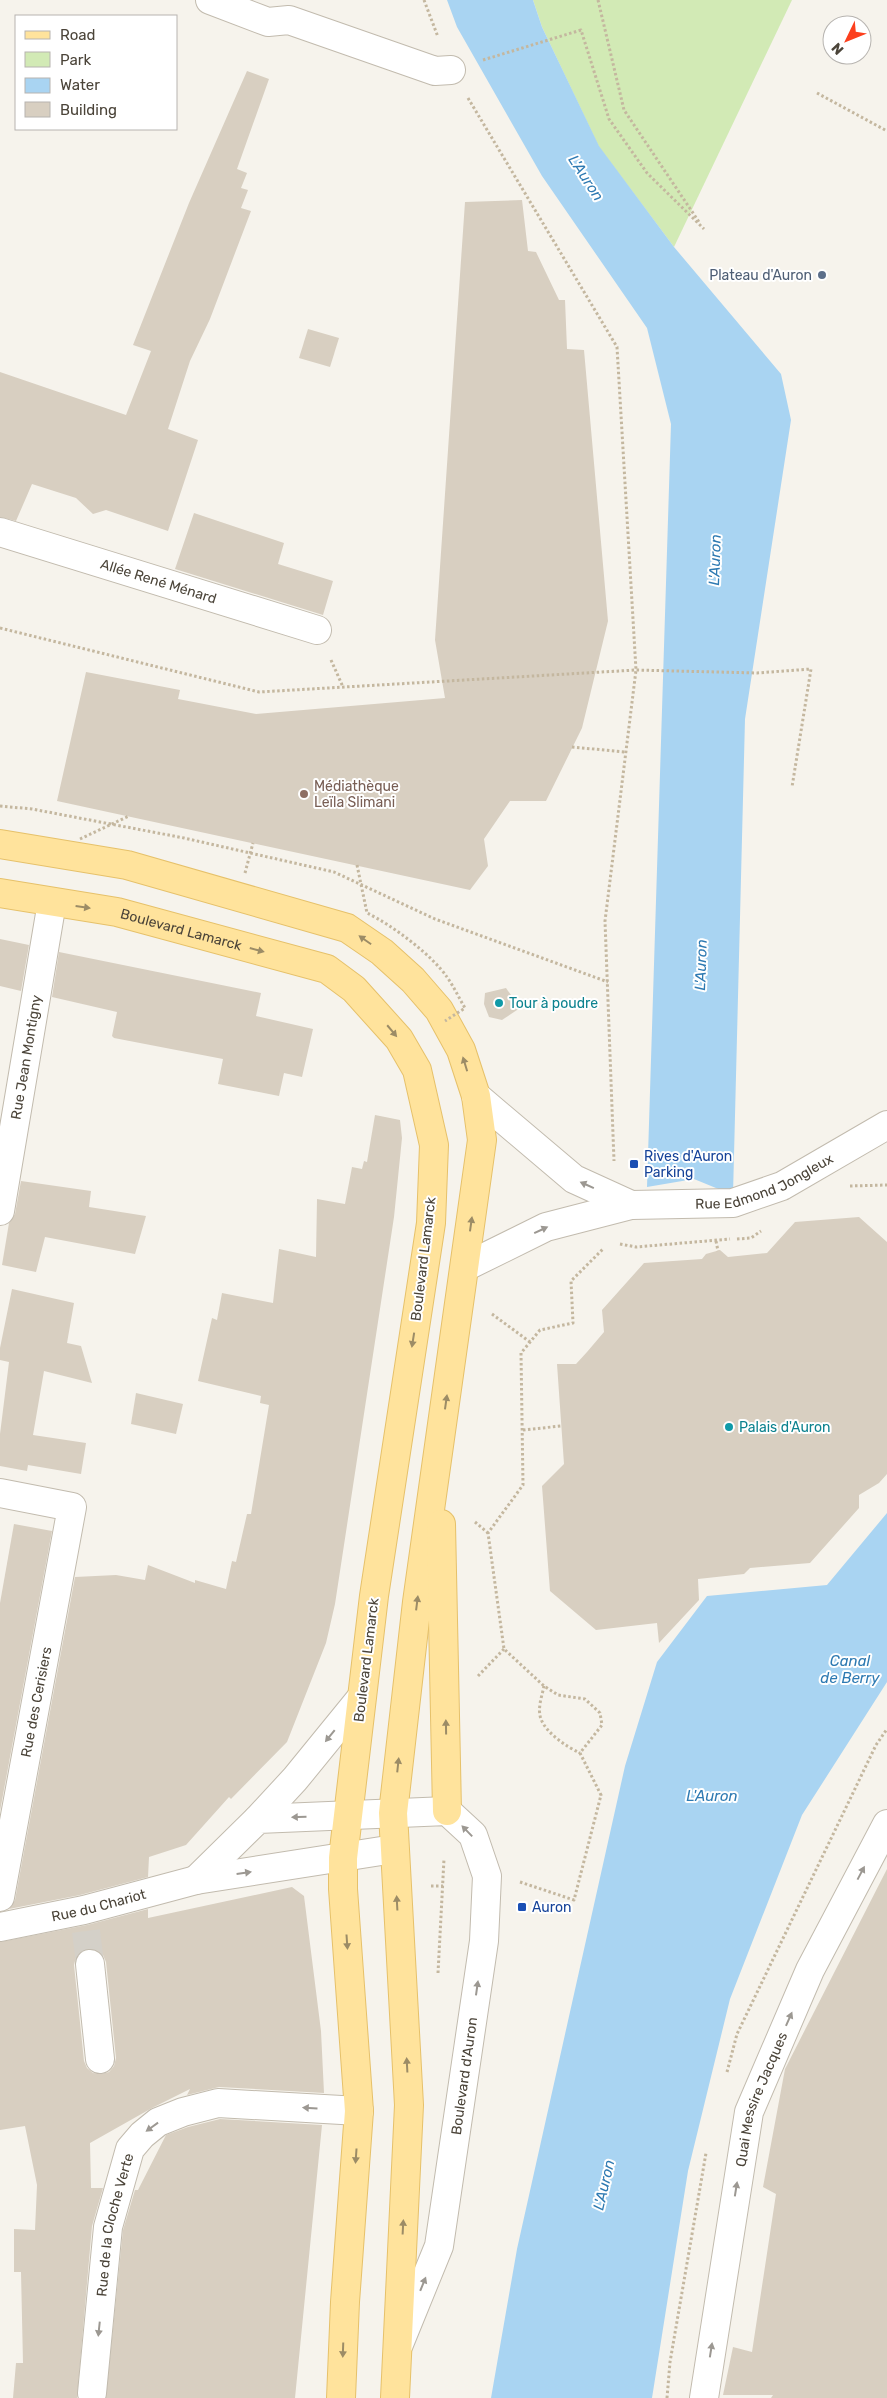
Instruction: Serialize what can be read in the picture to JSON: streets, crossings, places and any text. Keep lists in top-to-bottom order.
{
  "streets": {
    "main road": ["Boulevard Lamarck", "Boulevard d'Auron"],
    "street": [
      "Allée René Ménard",
      "Rue Jean Montigny",
      "Rue Edmond Jongleux",
      "Rue des Cerisiers",
      "Rue du Chariot",
      "Quai Messire Jacques",
      "Rue de la Cloche Verte"
    ]
  },
  "crossings": [
    ["Boulevard Lamarck", "Rue Jean Montigny"],
    ["Boulevard Lamarck", "Rue du Chariot"],
    ["Rue du Chariot", "Boulevard d'Auron"]
  ],
  "one_way": ["Boulevard d'Auron", "Quai Messire Jacques"],
  "water": ["L'Auron", "Canal de Berry"],
  "places": {
    "other": [
      "Plateau d'Auron",
      "Médiathèque Leïla Slimani",
      "Tour à poudre",
      "Palais d'Auron"
    ],
    "transit": ["Rives d'Auron Parking", "Auron"]
  },
  "legend": [
    "Road",
    "Park",
    "Water",
    "Building"
  ],
  "north": "bottom left"
}
